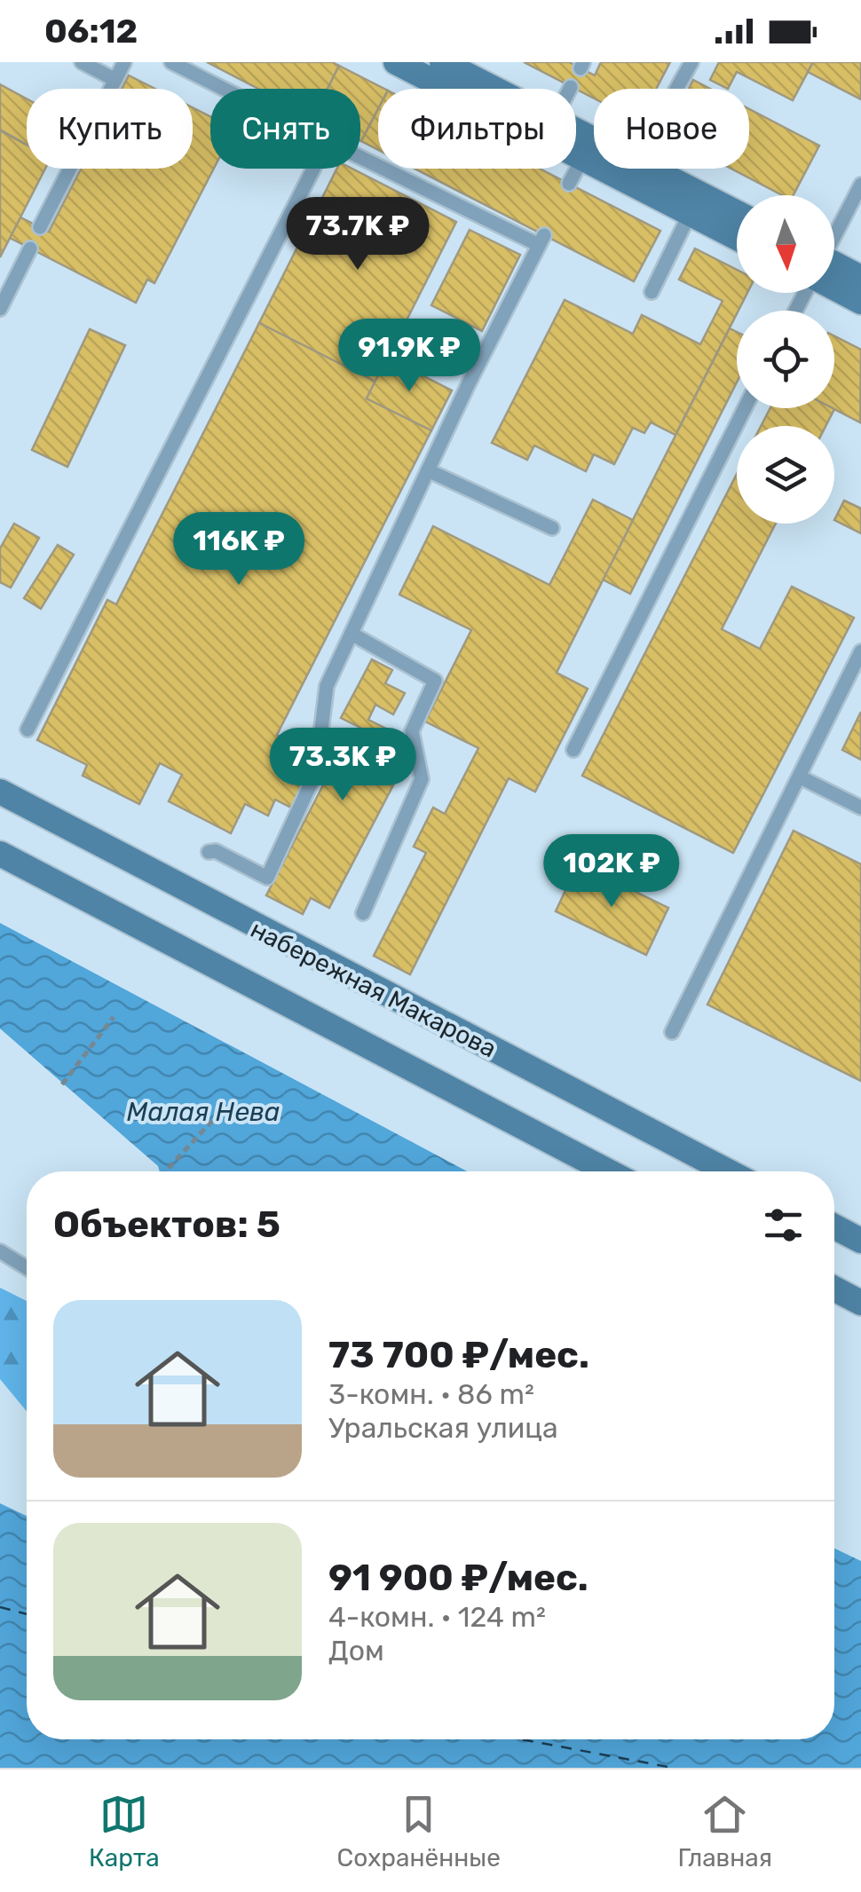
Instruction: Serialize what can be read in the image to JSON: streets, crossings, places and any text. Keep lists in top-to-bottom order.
{
  "streets": {
    "main road": ["набережная Макарова"]
  },
  "water": ["Малая Нева"],
  "north": "bottom",
  "page": {
    "status": "06:12",
    "chip": [
      "Купить",
      "Снять",
      "Фильтры",
      "Новое"
    ],
    "price": [
      "73.7K ₽",
      "91.9K ₽",
      "116K ₽",
      "73.3K ₽",
      "102K ₽"
    ],
    "heading": "Объектов: 5",
    "list": [
      {
        "name": "73 700 ₽/мес.",
        "note": "3-комн. · 86 m² · Уральская улица"
      },
      {
        "name": "91 900 ₽/мес.",
        "note": "4-комн. · 124 m² · Дом"
      }
    ],
    "tabs": ["Карта", "Сохранённые", "Главная"]
  }
}
